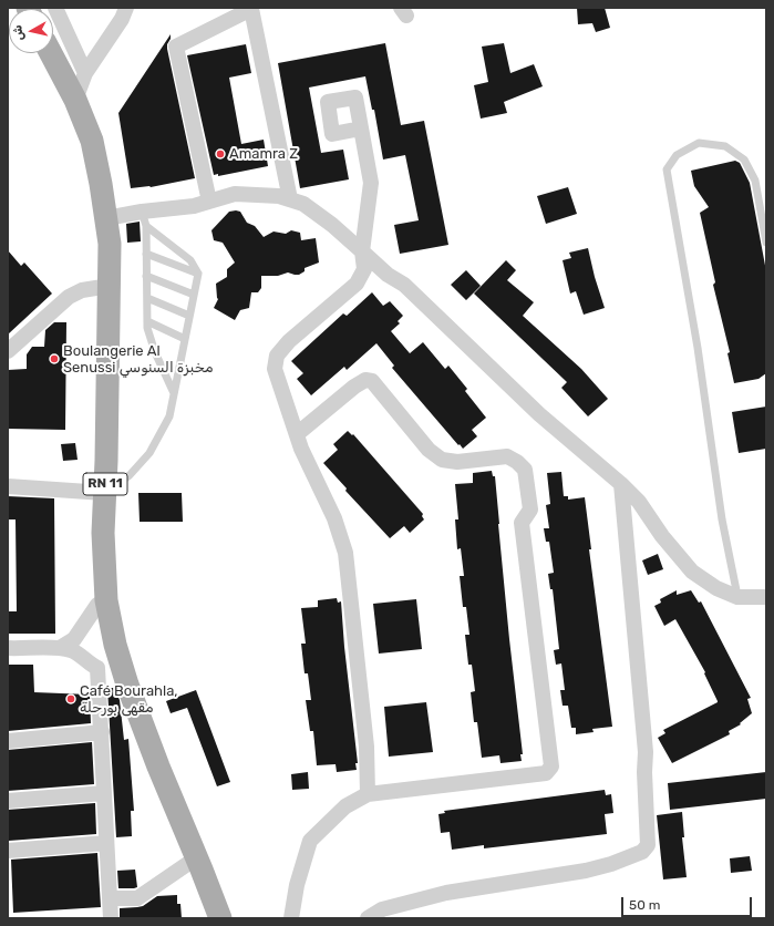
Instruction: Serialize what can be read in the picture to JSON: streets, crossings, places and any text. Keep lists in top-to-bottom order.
{
  "streets": {
    "main road": ["RN 11"]
  },
  "places": ["Amamra Z", "Boulangerie Al Senussi مخبزة السنوسي", "Café Bourahla, مقهى بورحلة"],
  "scale_bar": "50 m",
  "north": "left"
}
